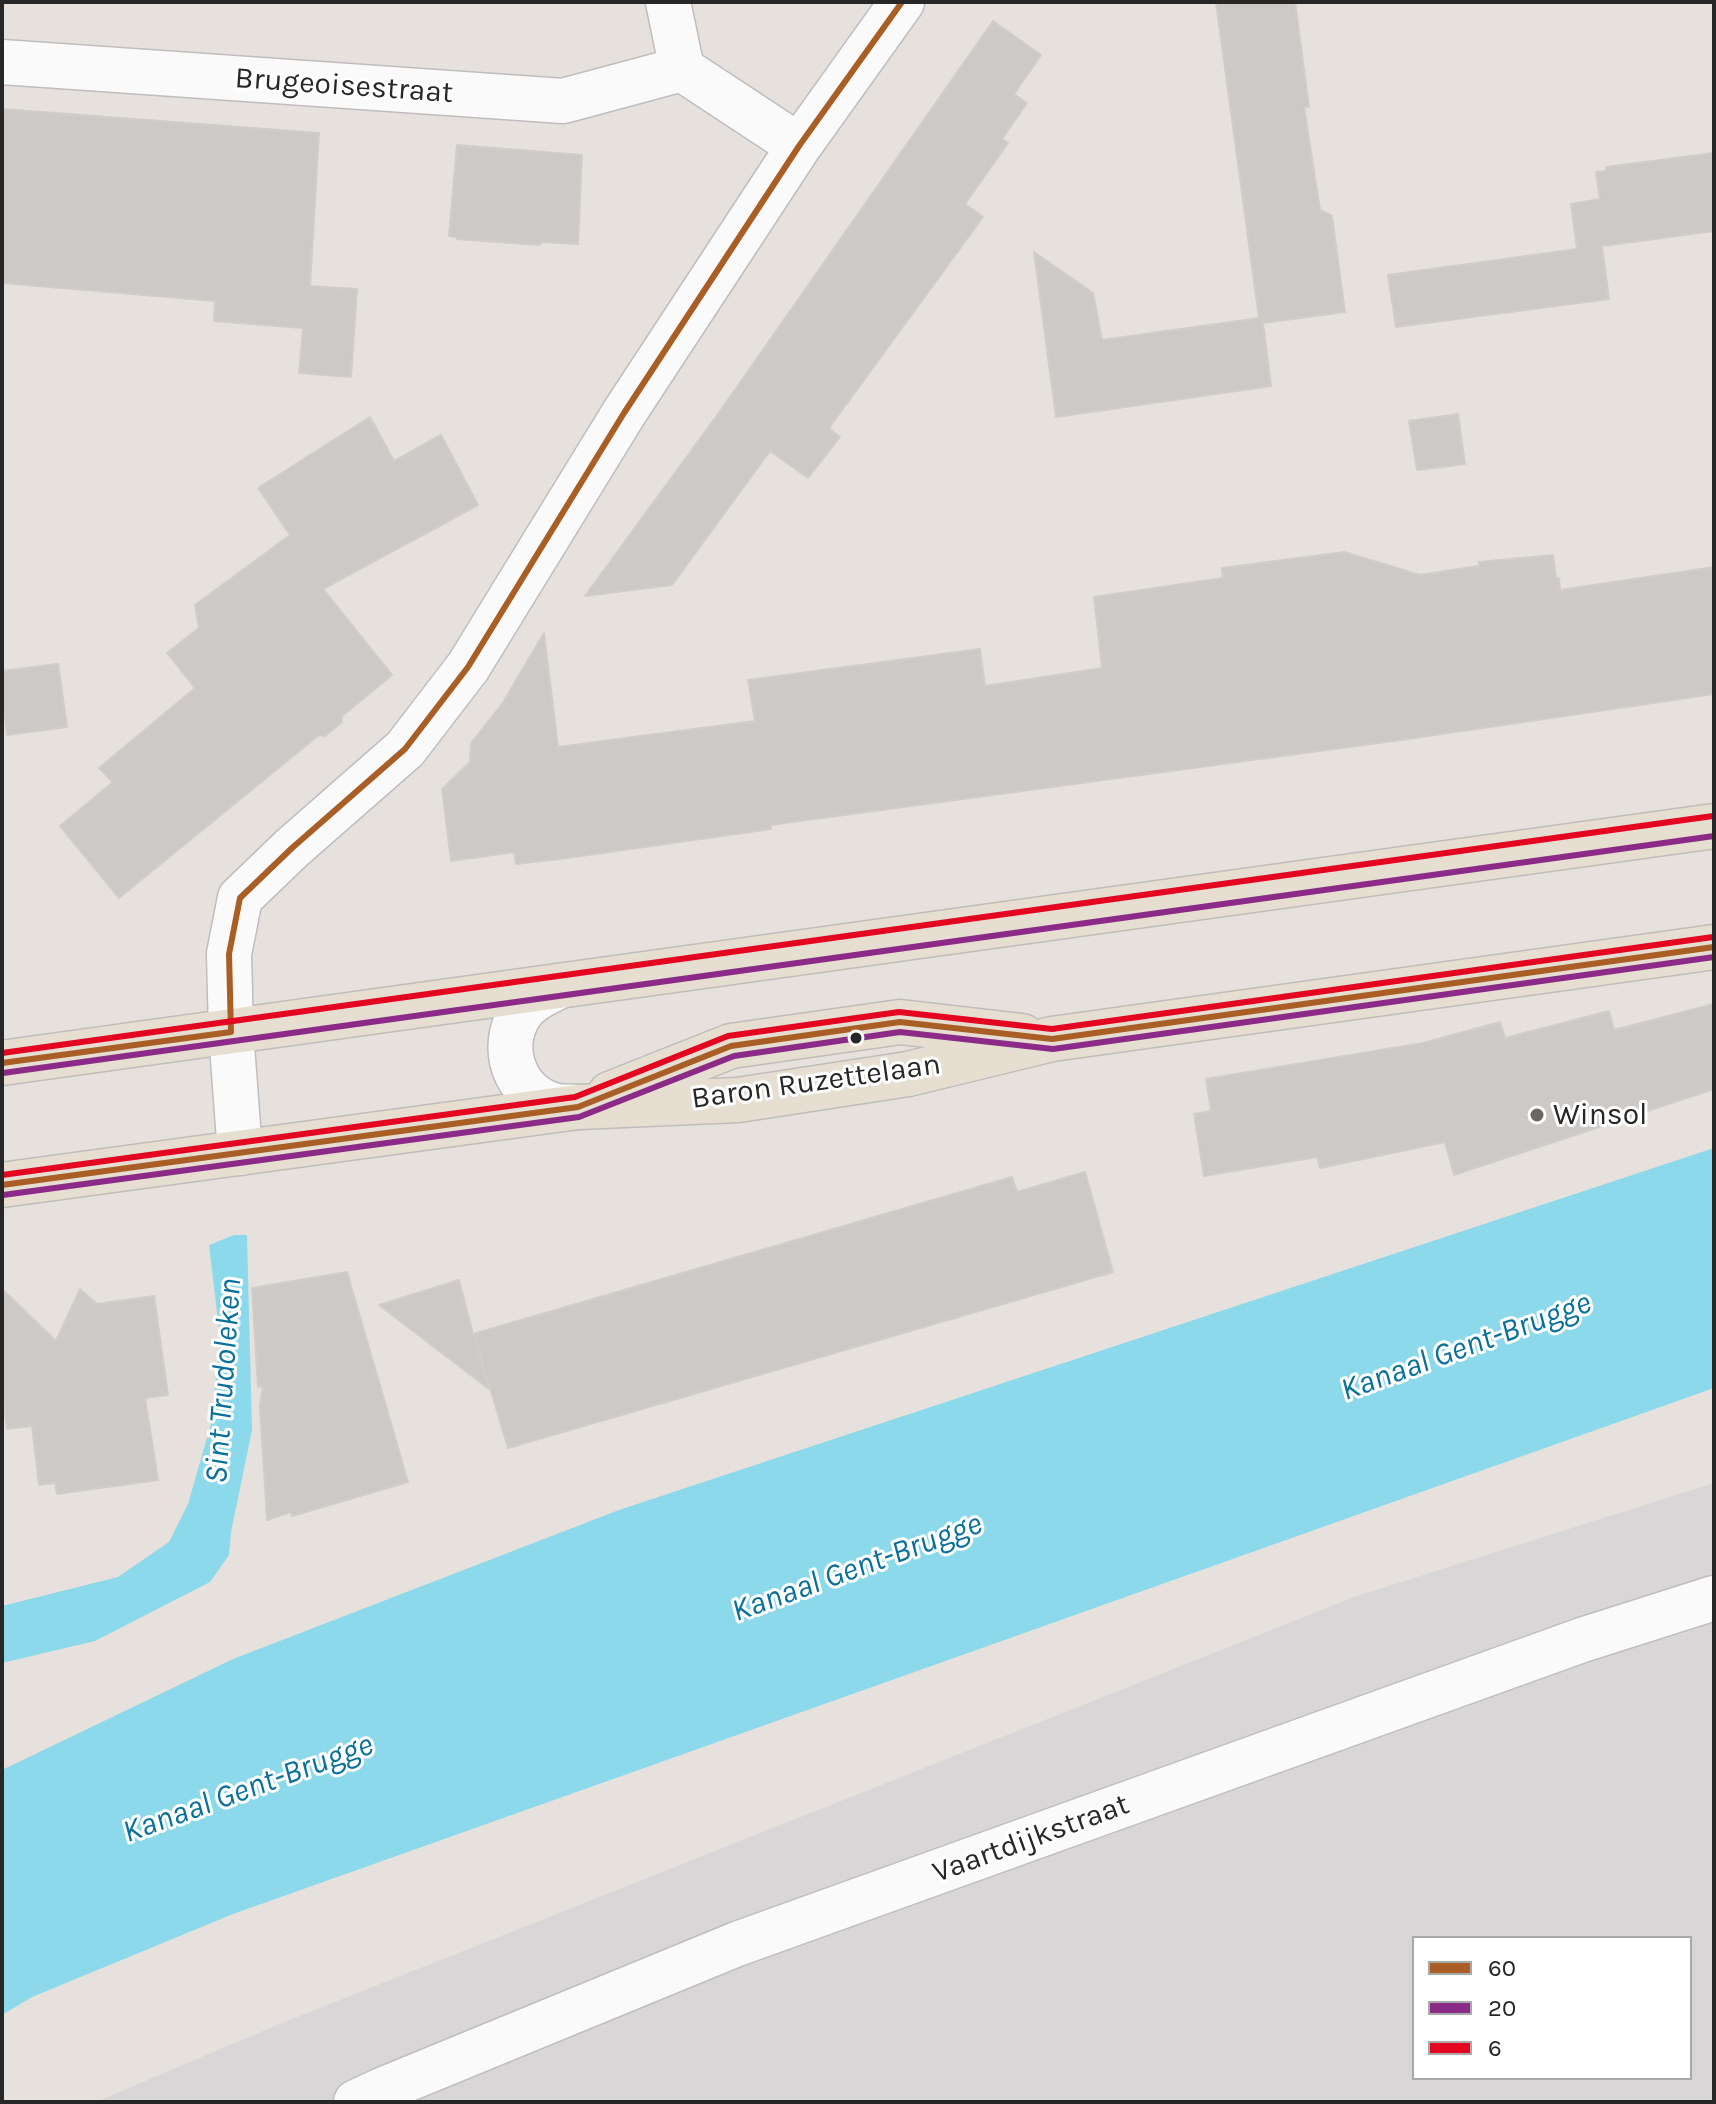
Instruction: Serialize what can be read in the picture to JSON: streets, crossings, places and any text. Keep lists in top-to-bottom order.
{
  "streets": {
    "main road": ["Baron Ruzettelaan"],
    "street": ["Brugeoisestraat", "Vaartdijkstraat"]
  },
  "water": ["Kanaal Gent-Brugge", "Sint Trudoleken"],
  "places": ["Winsol"],
  "lines": ["transit line 60", "transit line 6", "transit line 20"],
  "legend": ["60", "20", "6"]
}
